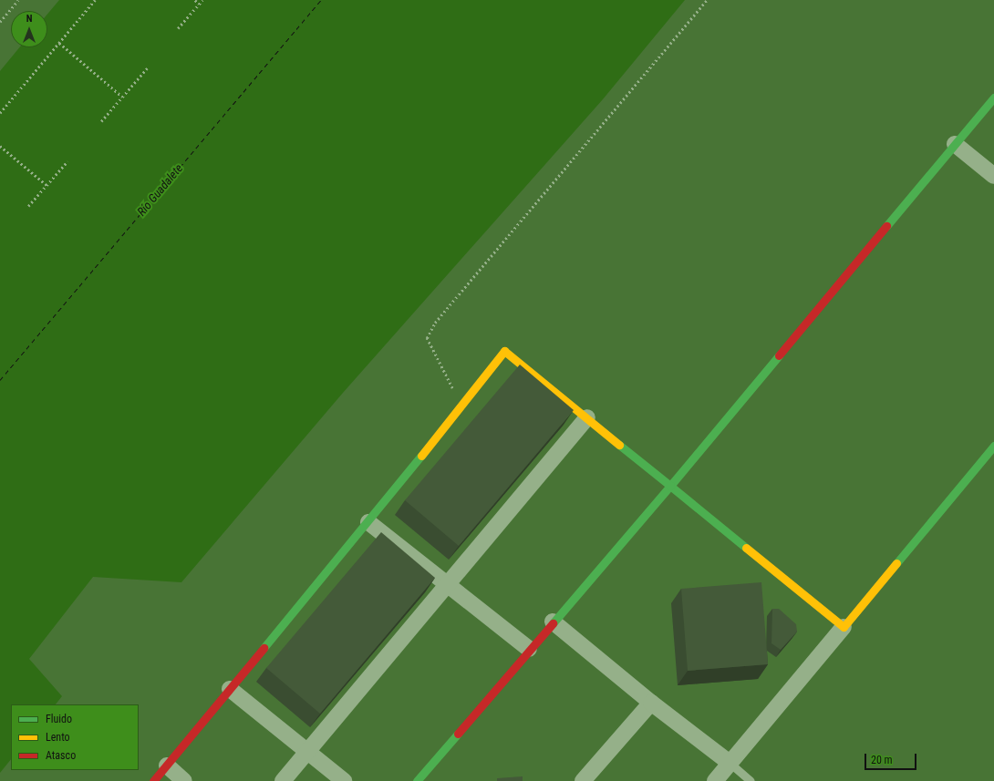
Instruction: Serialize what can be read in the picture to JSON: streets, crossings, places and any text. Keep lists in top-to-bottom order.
{
  "water": ["Río Guadalete"],
  "legend": ["Fluido", "Lento", "Atasco"],
  "scale_bar": "20 m",
  "north": "top"
}
